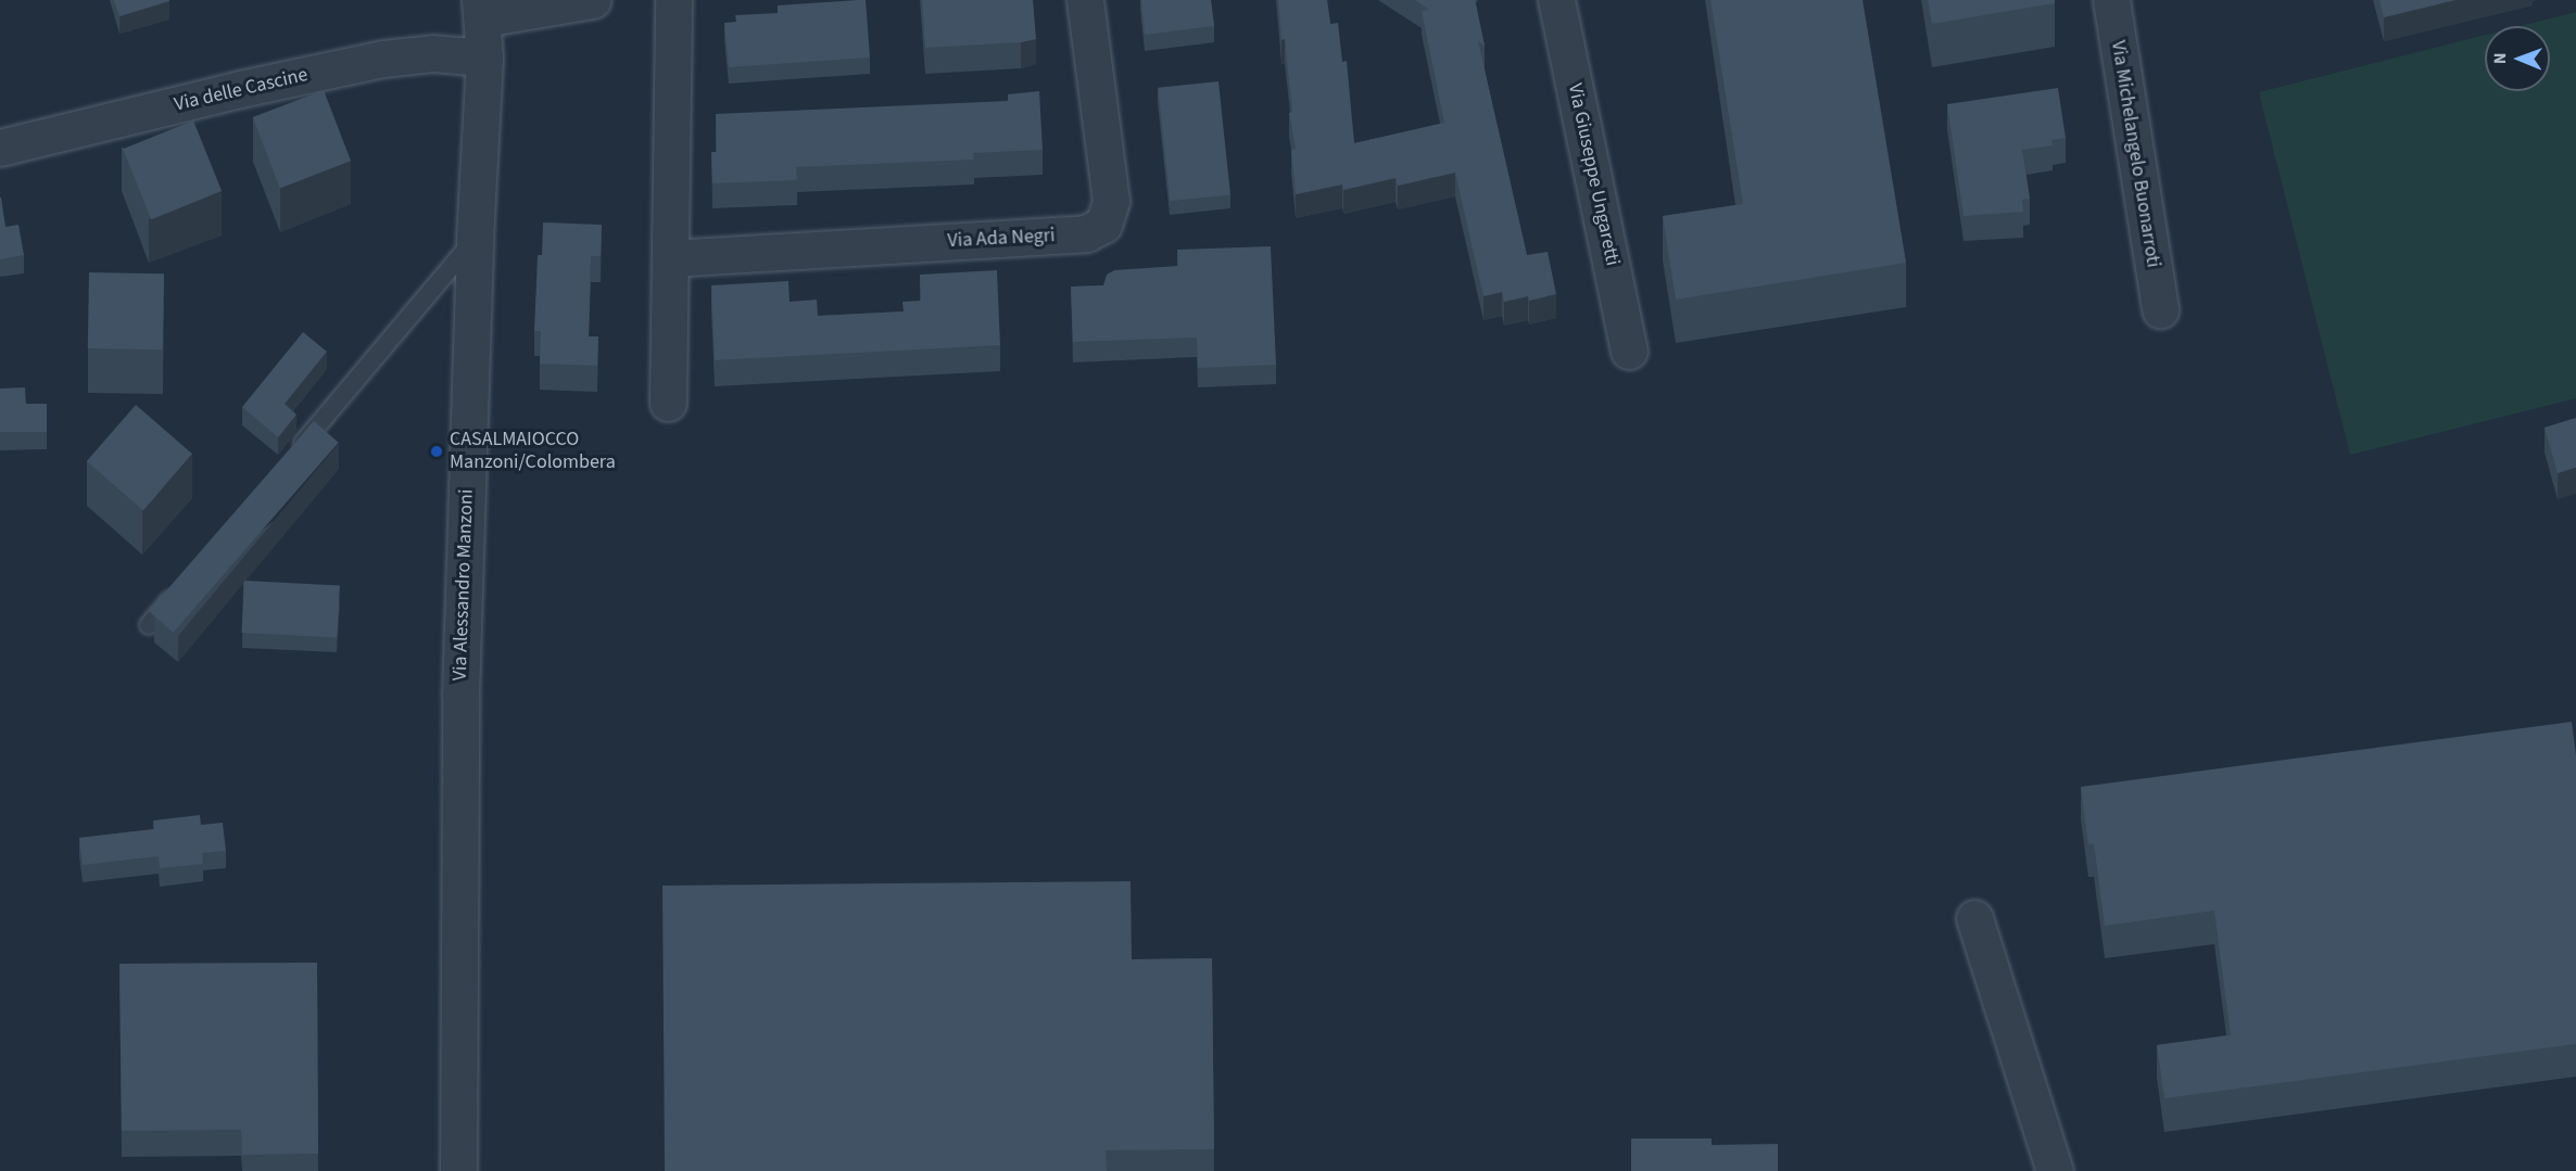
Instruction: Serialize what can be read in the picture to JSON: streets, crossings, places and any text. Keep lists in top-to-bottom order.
{
  "streets": {
    "street": [
      "Via delle Cascine",
      "Via Michelangelo Buonarroti",
      "Via Giuseppe Ungaretti",
      "Via Ada Negri",
      "Via Alessandro Manzoni"
    ]
  },
  "crossings": [
    ["Via delle Cascine", "Via Alessandro Manzoni"]
  ],
  "places": ["CASALMAIOCCO Manzoni/Colombera"],
  "north": "left"
}
